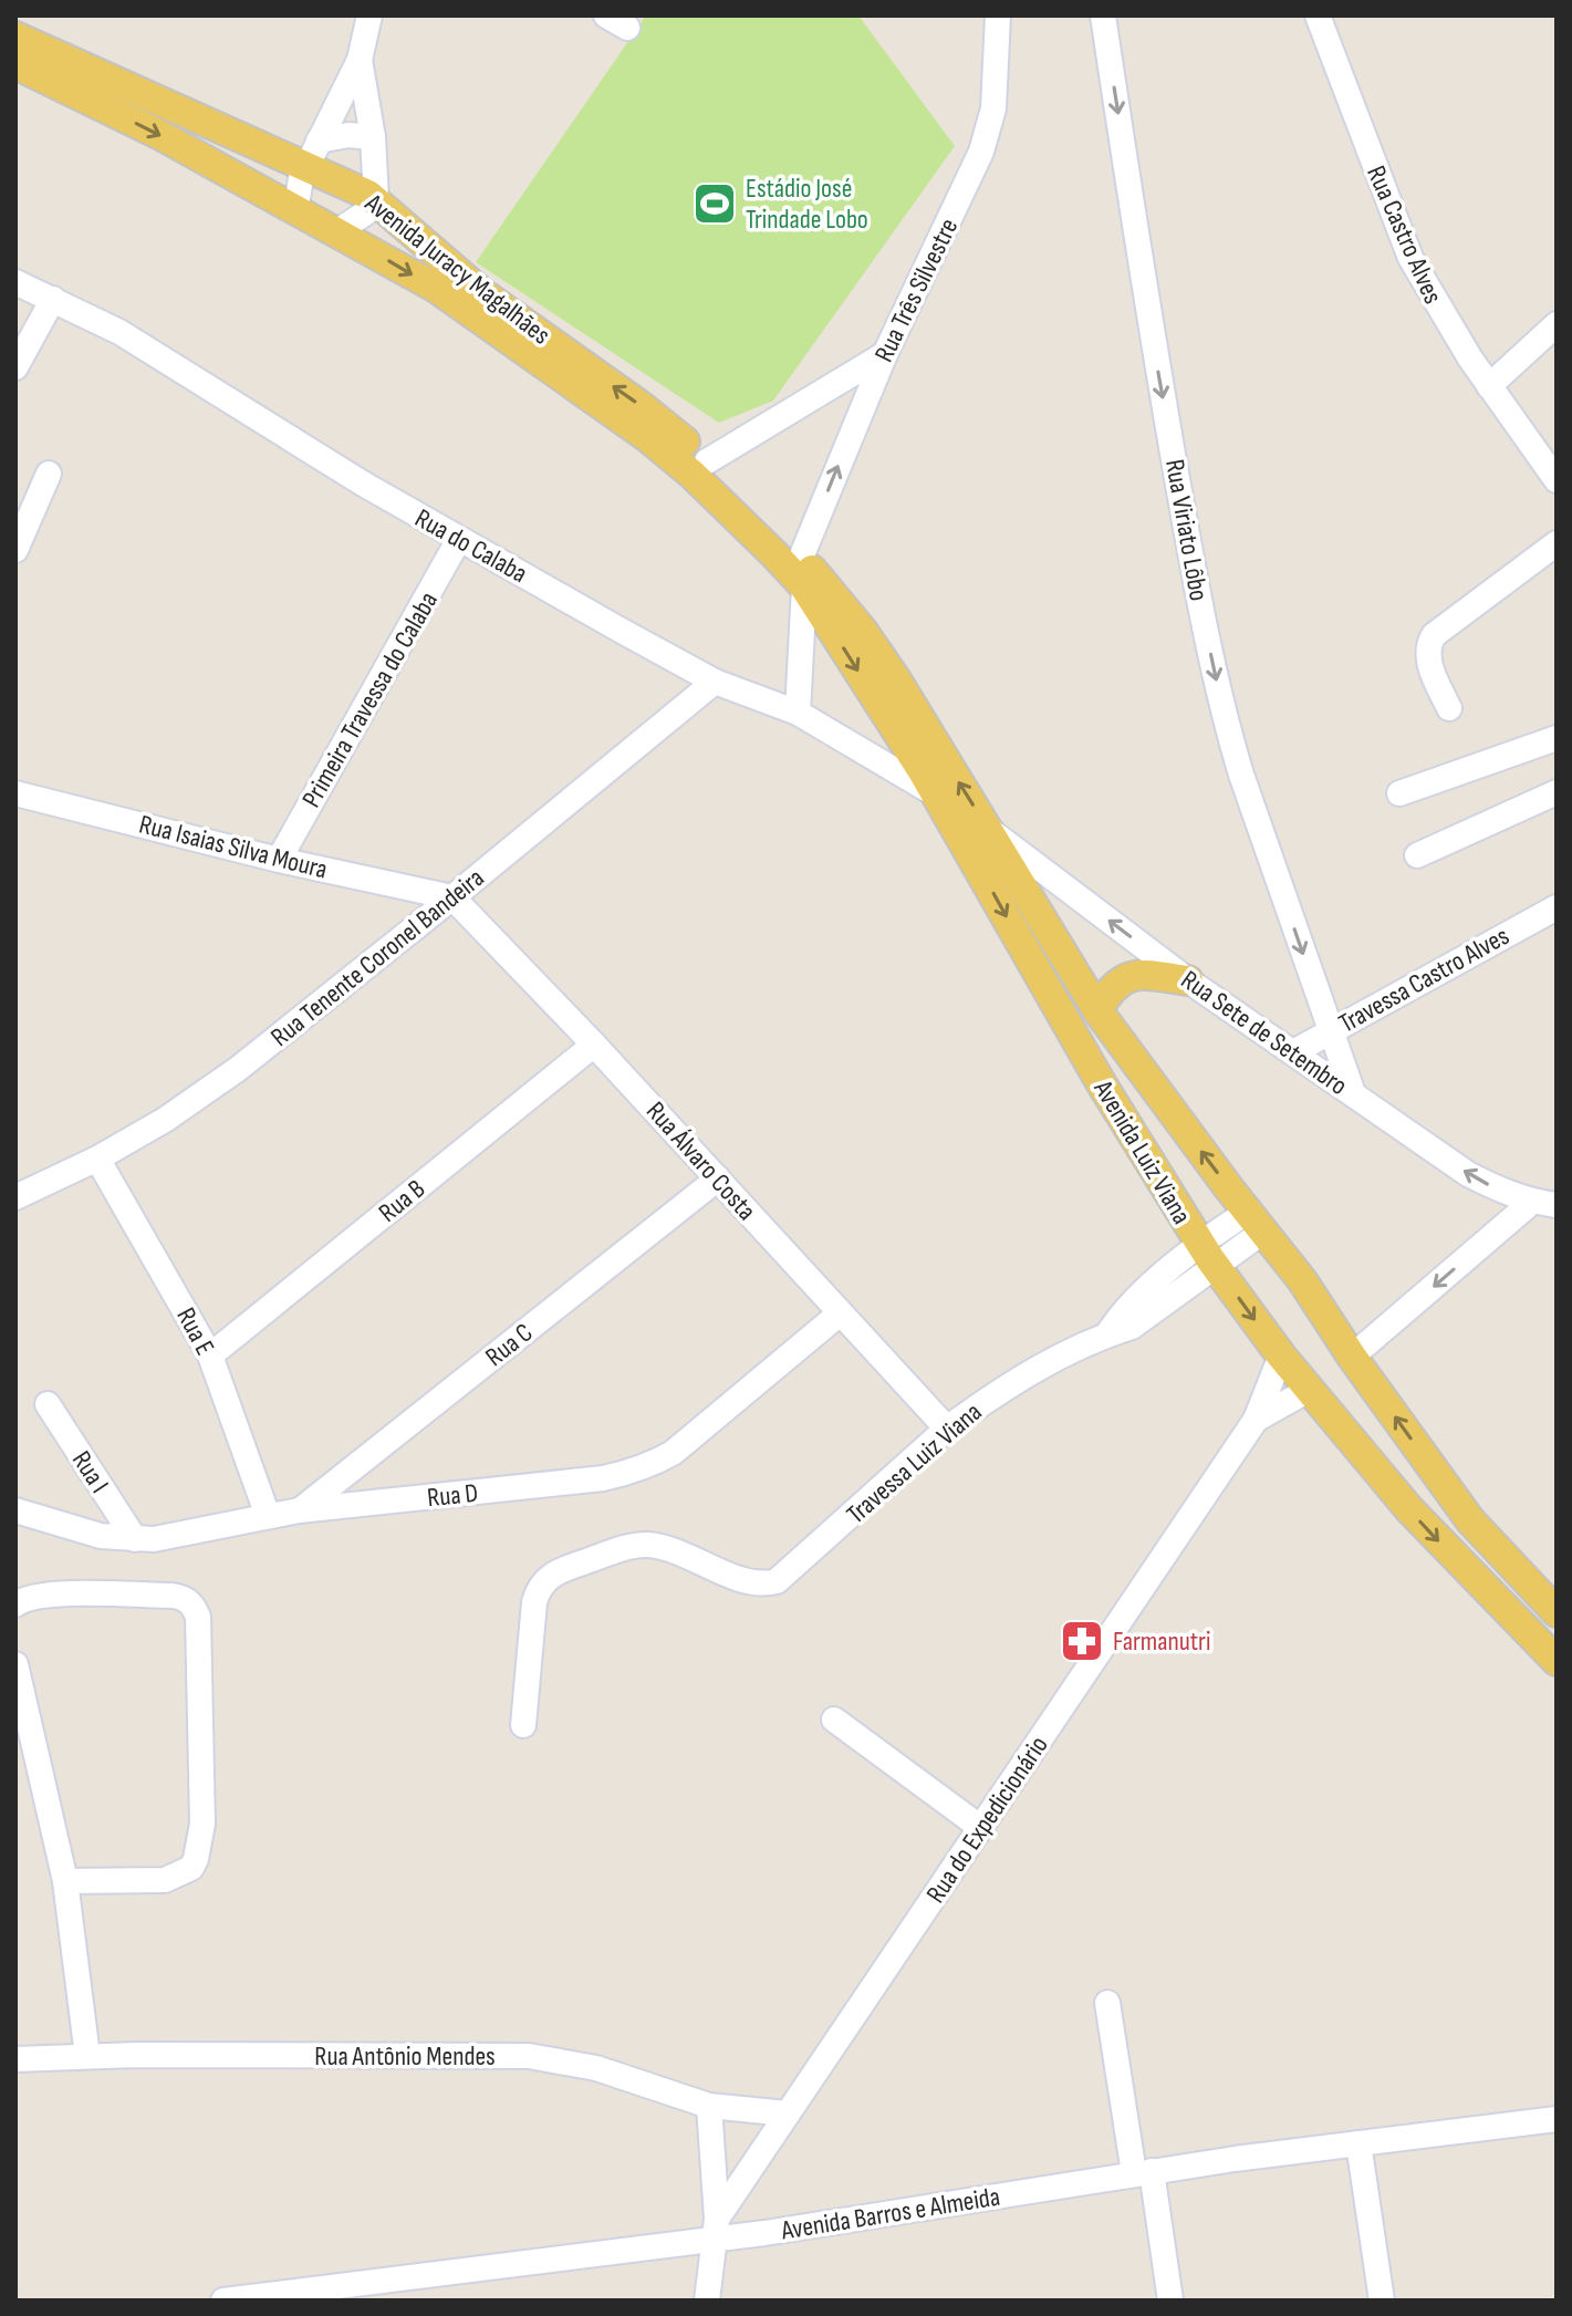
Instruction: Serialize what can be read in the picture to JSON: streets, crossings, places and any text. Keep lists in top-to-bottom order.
{
  "streets": {
    "main road": ["Avenida Juracy Magalhães", "Avenida Luiz Viana"],
    "street": [
      "Rua Castro Alves",
      "Rua Três Silvestre",
      "Rua Viriato Lôbo",
      "Rua do Calaba",
      "Primeira Travessa do Calaba",
      "Rua Isaias Silva Moura",
      "Rua Tenente Coronel Bandeira",
      "Travessa Castro Alves",
      "Rua Sete de Setembro",
      "Rua Álvaro Costa",
      "Rua B",
      "Rua E",
      "Rua C",
      "Travessa Luiz Viana",
      "Rua I",
      "Rua D",
      "Rua do Expedicionário",
      "Rua Antônio Mendes",
      "Avenida Barros e Almeida"
    ]
  },
  "crossings": [
    ["Avenida Juracy Magalhães", "Rua Três Silvestre"],
    ["Avenida Juracy Magalhães", "Avenida Luiz Viana"],
    ["Rua Três Silvestre", "Avenida Luiz Viana"],
    ["Rua Viriato Lôbo", "Travessa Castro Alves"],
    ["Rua Viriato Lôbo", "Rua Sete de Setembro"],
    ["Rua do Calaba", "Primeira Travessa do Calaba"],
    ["Rua do Calaba", "Rua Tenente Coronel Bandeira"],
    ["Rua do Calaba", "Avenida Luiz Viana"],
    ["Primeira Travessa do Calaba", "Rua Isaias Silva Moura"],
    ["Rua Isaias Silva Moura", "Rua Tenente Coronel Bandeira"],
    ["Rua Isaias Silva Moura", "Rua Álvaro Costa"],
    ["Rua Tenente Coronel Bandeira", "Rua Álvaro Costa"],
    ["Rua Tenente Coronel Bandeira", "Rua E"],
    ["Travessa Castro Alves", "Rua Sete de Setembro"],
    ["Rua Sete de Setembro", "Avenida Luiz Viana"],
    ["Avenida Luiz Viana", "Travessa Luiz Viana"],
    ["Avenida Luiz Viana", "Rua do Expedicionário"],
    ["Rua Álvaro Costa", "Rua B"],
    ["Rua Álvaro Costa", "Rua C"],
    ["Rua Álvaro Costa", "Travessa Luiz Viana"],
    ["Rua Álvaro Costa", "Rua D"],
    ["Rua B", "Rua E"],
    ["Rua E", "Rua D"],
    ["Rua C", "Rua D"],
    ["Rua I", "Rua D"],
    ["Rua do Expedicionário", "Rua Antônio Mendes"],
    ["Rua do Expedicionário", "Avenida Barros e Almeida"]
  ],
  "one_way": ["Rua Três Silvestre", "Rua Viriato Lôbo", "Rua Sete de Setembro"],
  "places": {
    "sports": ["Estádio José Trindade Lobo"],
    "pharmacy": ["Farmanutri"]
  }
}
